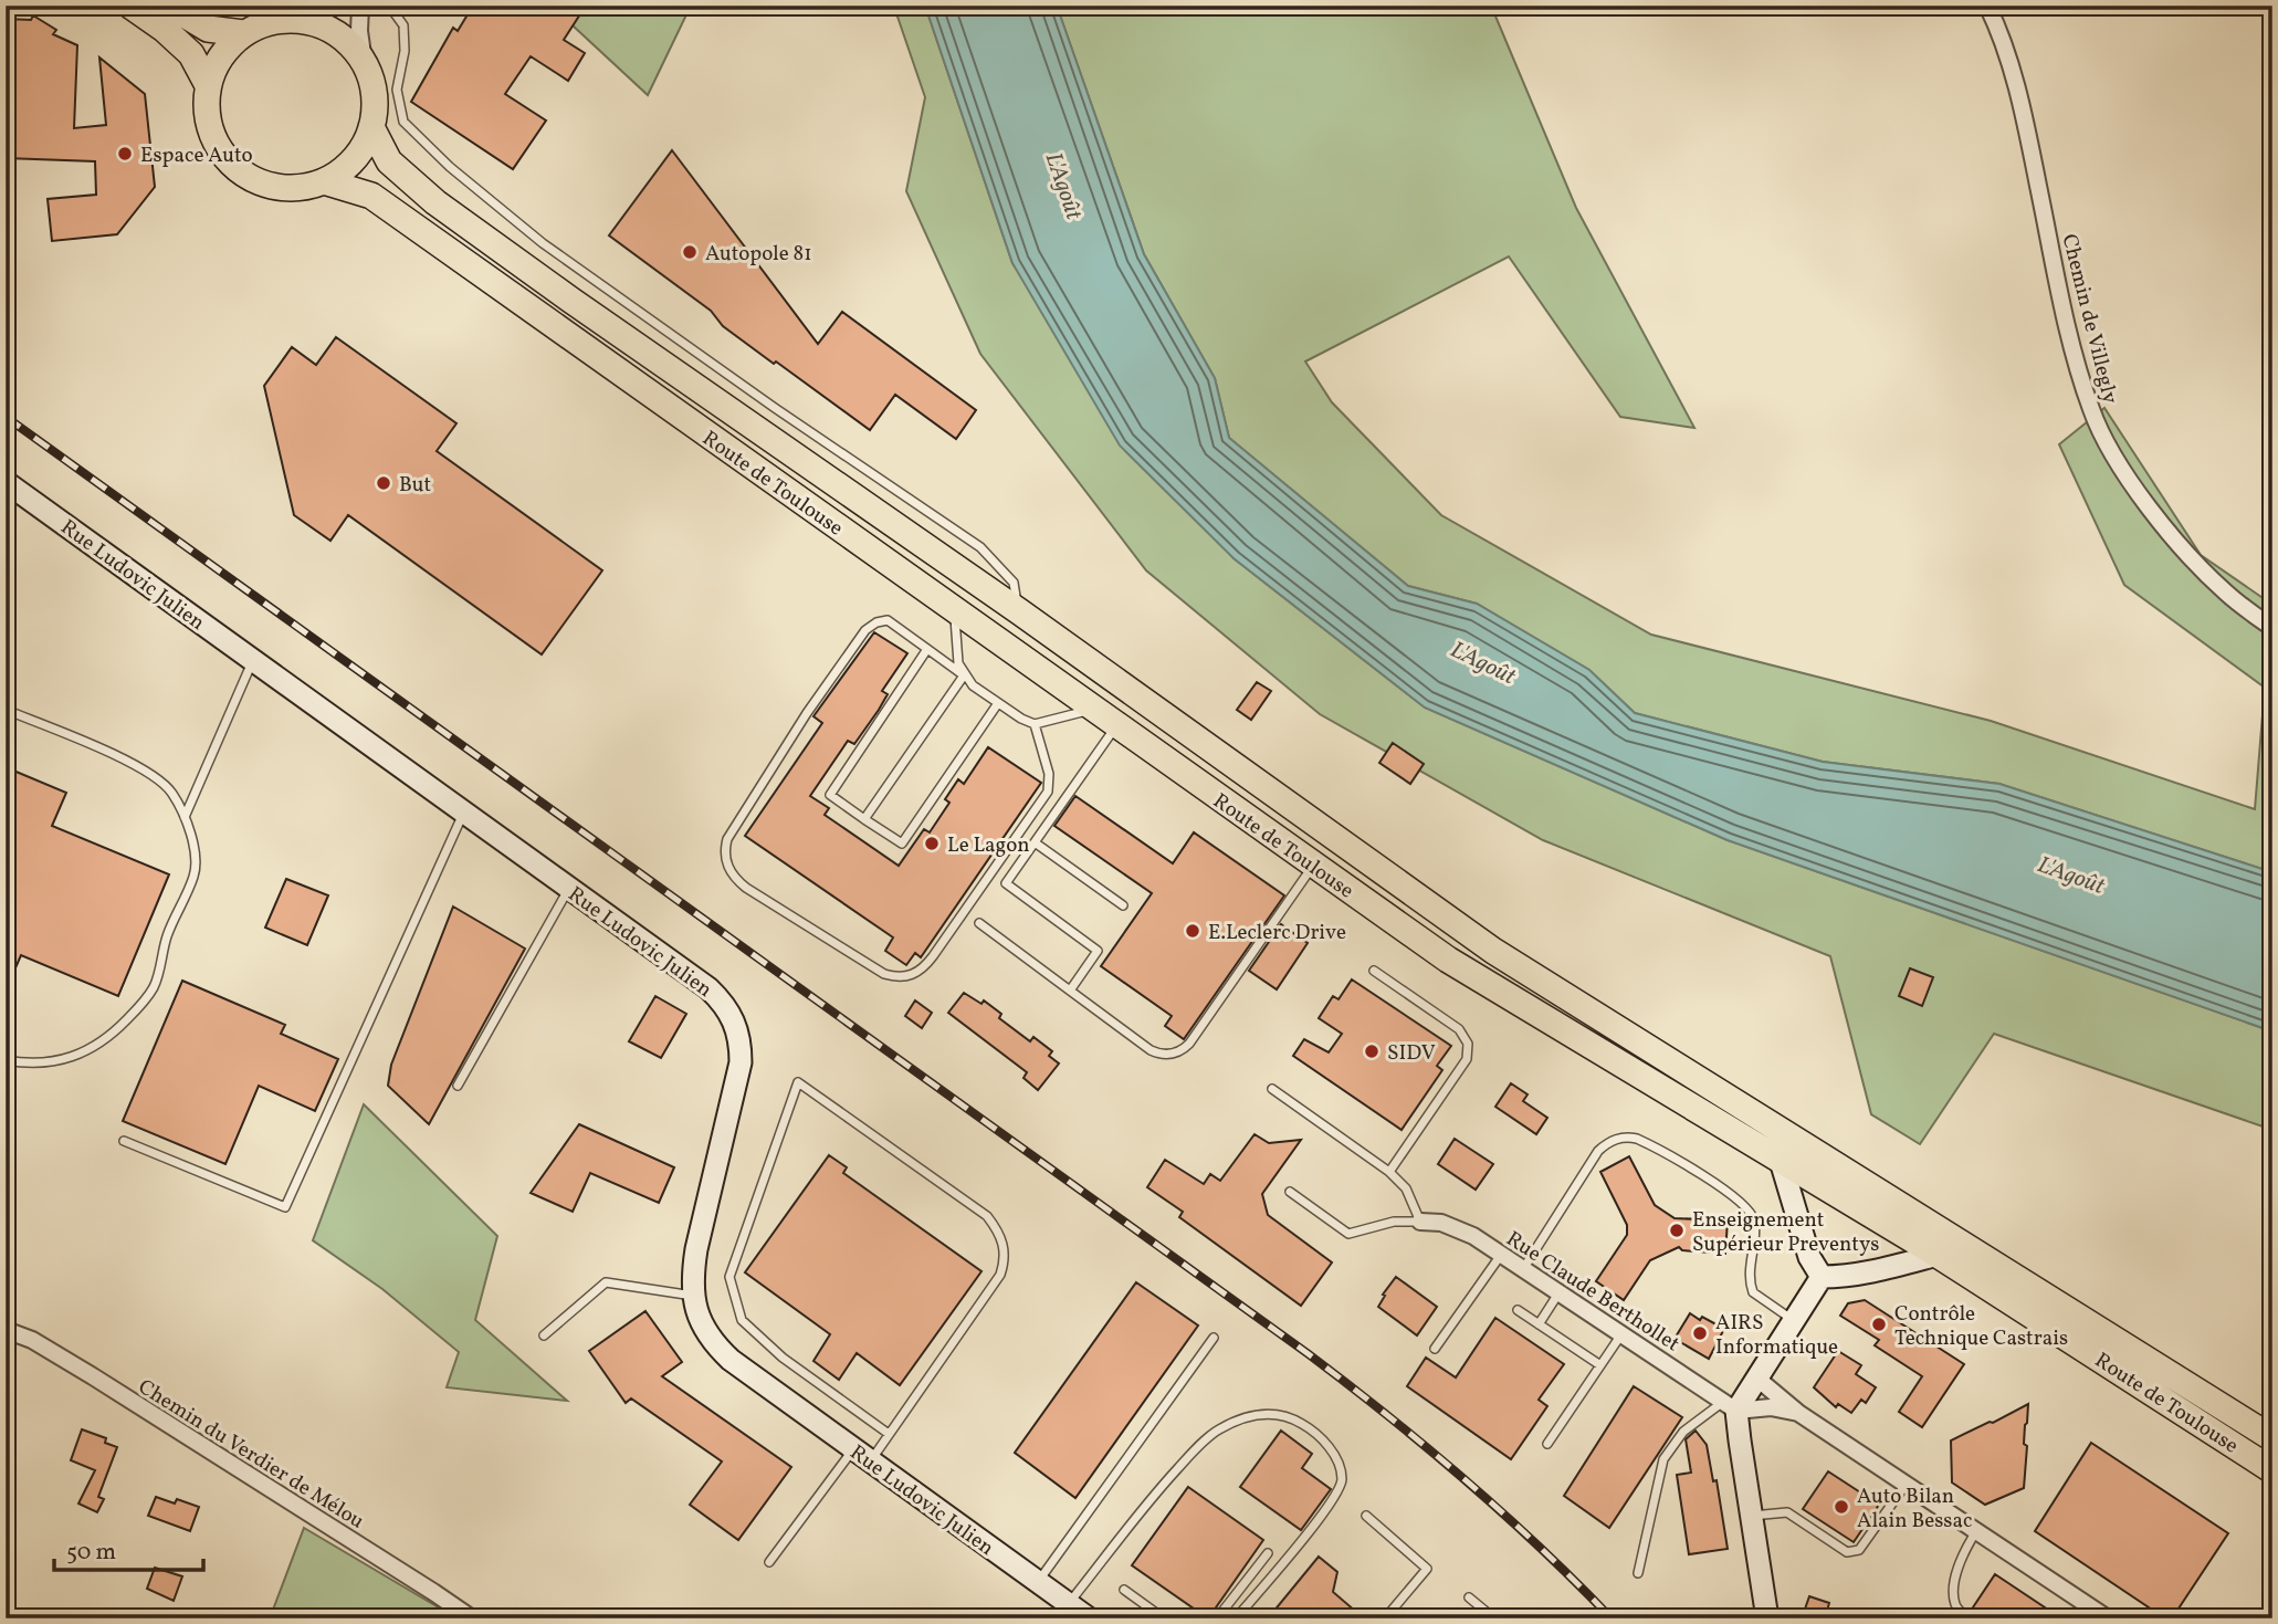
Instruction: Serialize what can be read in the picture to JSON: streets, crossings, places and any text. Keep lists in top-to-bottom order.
{
  "streets": {
    "main road": ["Route de Toulouse", "Rue Ludovic Julien"],
    "street": ["Chemin de Villegly", "Rue Claude Berthollet", "Chemin du Verdier de Mélou"]
  },
  "water": ["L'Agoût"],
  "places": [
    "Espace Auto",
    "Autopole 81",
    "But",
    "Le Lagon",
    "E.Leclerc Drive",
    "SIDV",
    "Enseignement Supérieur Preventys",
    "Contrôle Technique Castrais",
    "AIRS Informatique",
    "Auto Bilan Alain Bessac"
  ],
  "scale_bar": "50 m"
}
